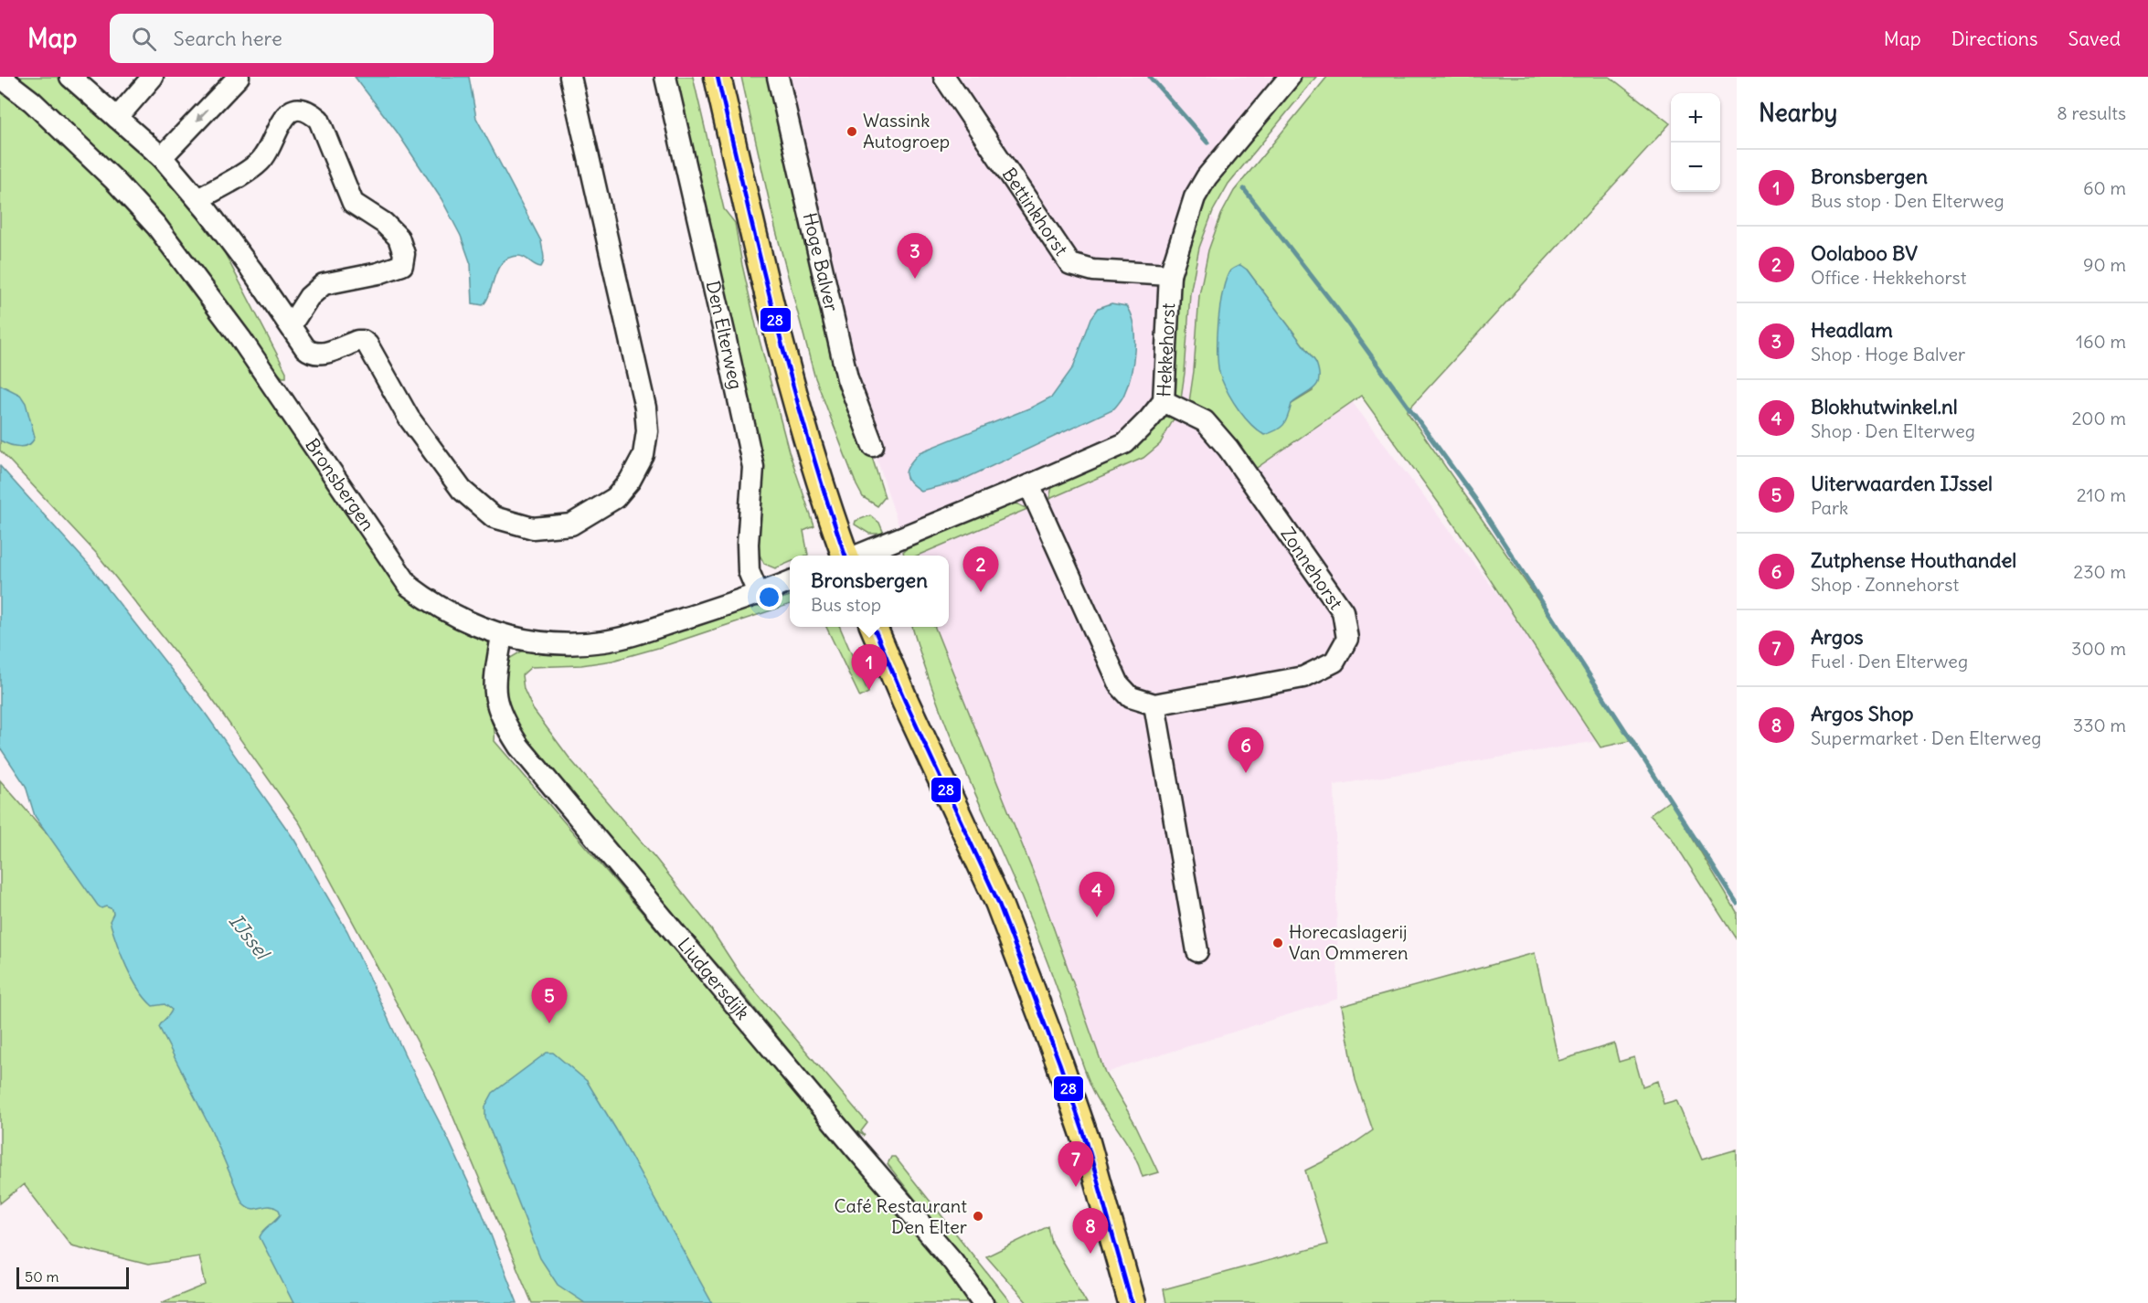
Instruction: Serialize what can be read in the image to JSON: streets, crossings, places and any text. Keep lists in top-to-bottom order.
{
  "streets": {
    "street": [
      "Bettinkhorst",
      "Hoge Balver",
      "Den Elterweg",
      "Hekkehorst",
      "Bronsbergen",
      "Zonnehorst",
      "Liudgersdijk"
    ]
  },
  "crossings": [
    ["Bettinkhorst", "Hekkehorst"],
    ["Den Elterweg", "Bronsbergen"],
    ["Hekkehorst", "Zonnehorst"],
    ["Bronsbergen", "Liudgersdijk"]
  ],
  "water": ["IJssel"],
  "places": ["Wassink Autogroep", "Horecaslagerij Van Ommeren", "Café Restaurant Den Elter"],
  "lines": ["transit line 28"],
  "scale_bar": "50 m",
  "page": {
    "header": "Map",
    "search": "Search here",
    "nav": ["Map", "Directions", "Saved"],
    "heading": ["Nearby", "8 results"],
    "map_buttons": ["+", "−"],
    "list": [
      {
        "mark": "1",
        "name": "Bronsbergen",
        "note": "Bus stop · Den Elterweg",
        "value": "60 m"
      },
      {
        "mark": "2",
        "name": "Oolaboo BV",
        "note": "Office · Hekkehorst",
        "value": "90 m"
      },
      {
        "mark": "3",
        "name": "Headlam",
        "note": "Shop · Hoge Balver",
        "value": "160 m"
      },
      {
        "mark": "4",
        "name": "Blokhutwinkel.nl",
        "note": "Shop · Den Elterweg",
        "value": "200 m"
      },
      {
        "mark": "5",
        "name": "Uiterwaarden IJssel",
        "note": "Park",
        "value": "210 m"
      },
      {
        "mark": "6",
        "name": "Zutphense Houthandel",
        "note": "Shop · Zonnehorst",
        "value": "230 m"
      },
      {
        "mark": "7",
        "name": "Argos",
        "note": "Fuel · Den Elterweg",
        "value": "300 m"
      },
      {
        "mark": "8",
        "name": "Argos Shop",
        "note": "Supermarket · Den Elterweg",
        "value": "330 m"
      }
    ],
    "pins": [
      "3",
      "2",
      "1",
      "6",
      "4",
      "5",
      "7",
      "8"
    ],
    "popup": ["Bronsbergen", "Bus stop"],
    "scale": "50 m"
  }
}
